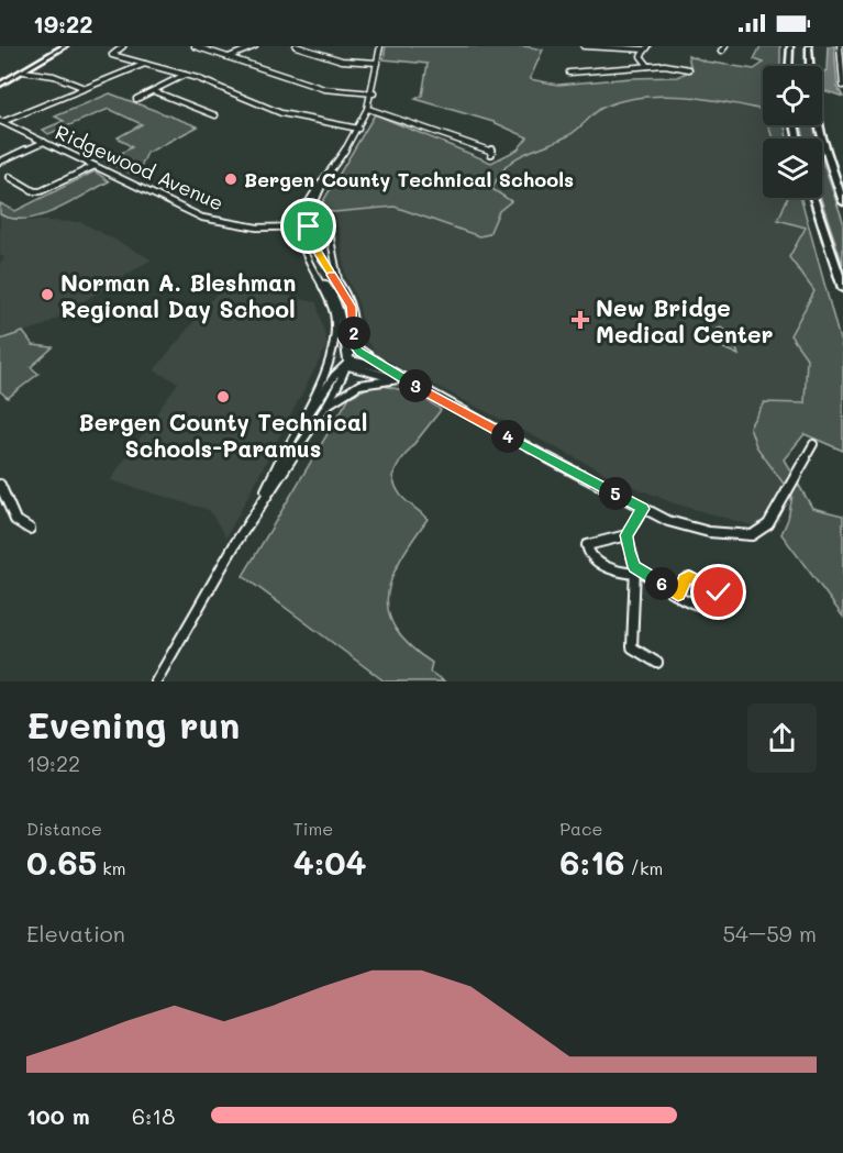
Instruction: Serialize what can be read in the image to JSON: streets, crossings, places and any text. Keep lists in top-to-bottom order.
{
  "streets": {
    "street": ["Ridgewood Avenue"]
  },
  "places": {
    "other": ["Bergen County Technical Schools", "Norman A. Bleshman Regional Day School", "Bergen County Technical Schools-Paramus"],
    "health": ["New Bridge Medical Center"]
  },
  "page": {
    "status": "19:22",
    "pins": [
      "2",
      "3",
      "4",
      "5",
      "6"
    ],
    "heading": ["Evening run", "19:22"],
    "stats": [
      ["Distance", "0.65 km"],
      ["Time", "4:04"],
      ["Pace", "6:16 /km"]
    ],
    "chart": ["Elevation", "54–59 m"],
    "list": [
      {
        "name": "100 m",
        "note": "6:18"
      }
    ]
  }
}
